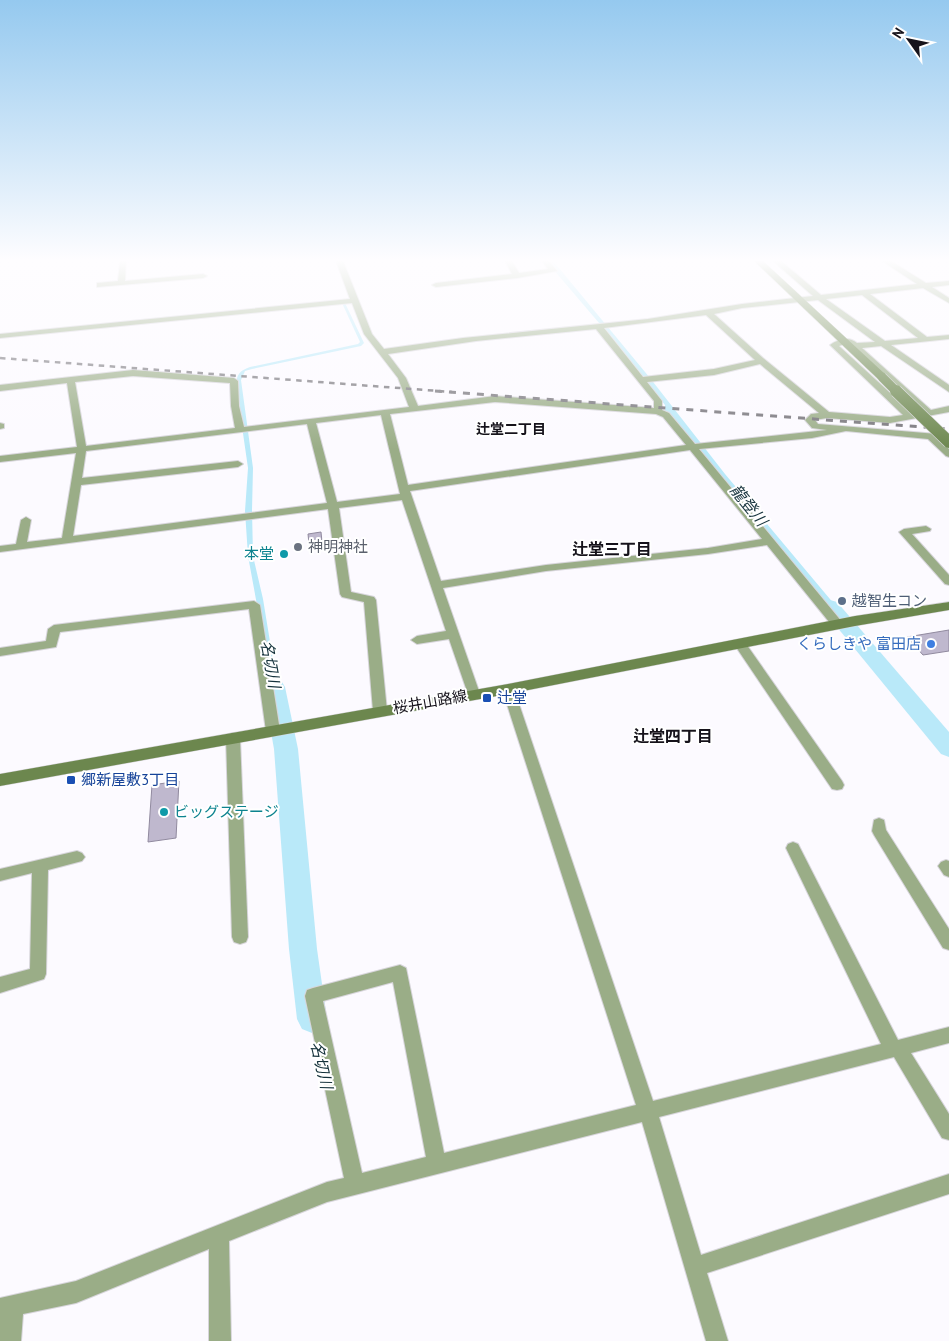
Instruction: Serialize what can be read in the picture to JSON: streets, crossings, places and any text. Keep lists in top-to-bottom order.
{
  "streets": {
    "main road": ["桜井山路線"]
  },
  "districts": ["辻堂二丁目", "辻堂三丁目", "辻堂四丁目"],
  "water": ["龍登川", "名切川"],
  "places": {
    "other": [
      "神明神社",
      "本堂",
      "越智生コン",
      "くらしきや 富田店",
      "ビッグステージ"
    ],
    "transit": ["辻堂", "郷新屋敷3丁目"]
  },
  "north": "top left"
}
